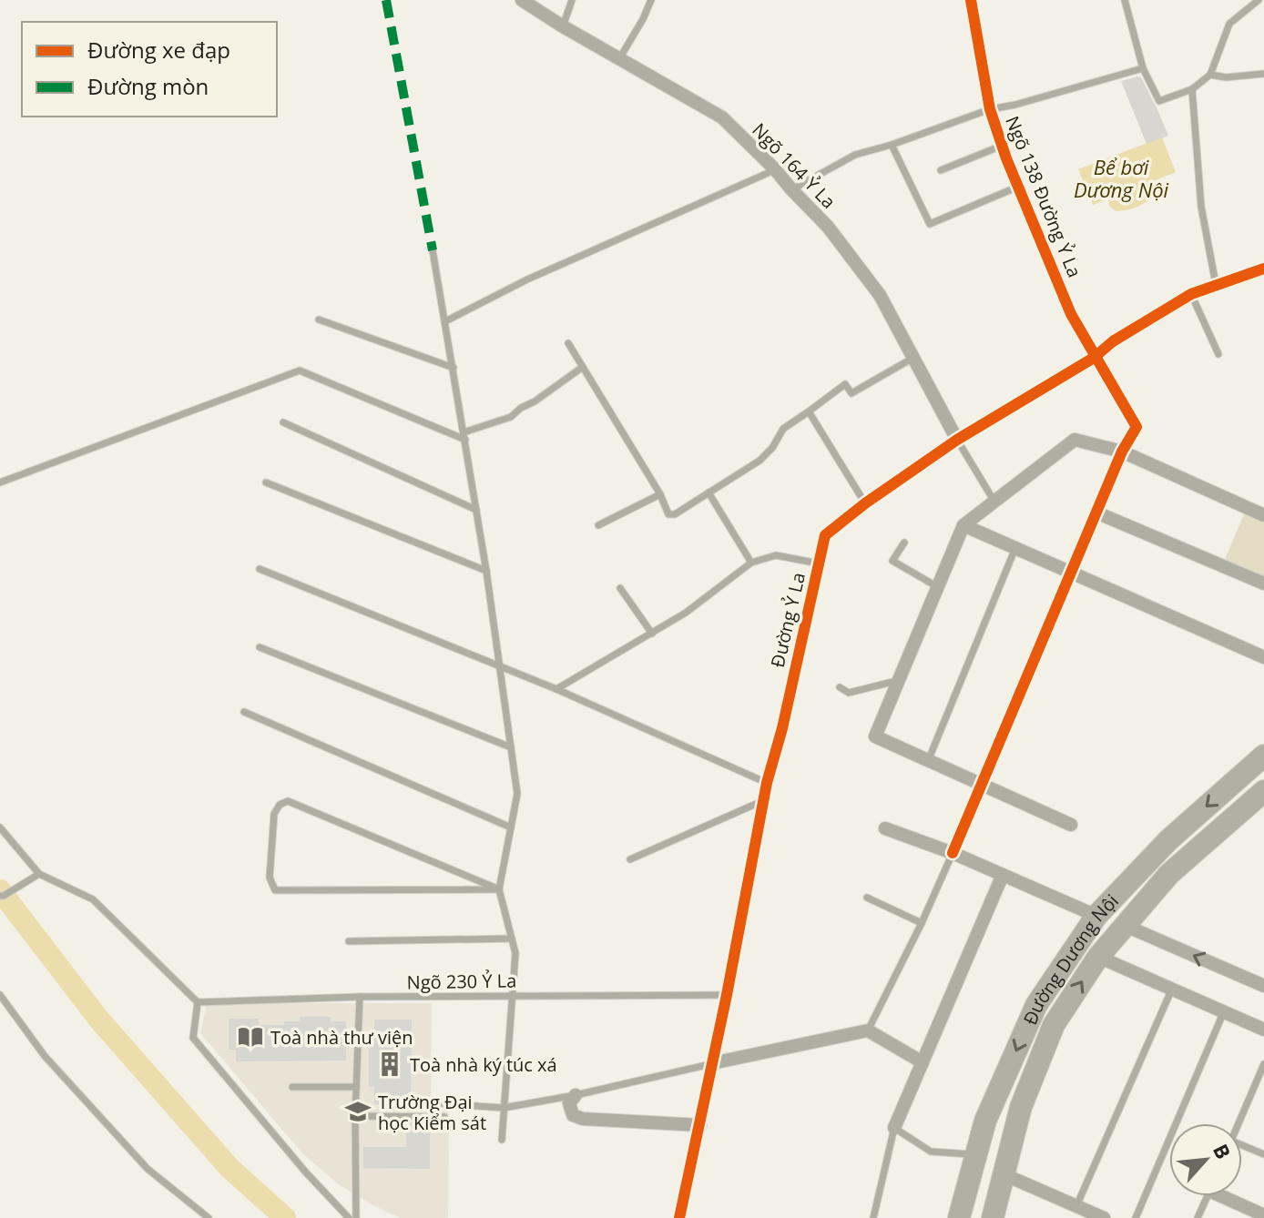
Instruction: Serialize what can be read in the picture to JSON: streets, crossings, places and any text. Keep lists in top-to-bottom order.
{
  "streets": {
    "main road": ["Đường Dương Nội"],
    "street": ["Ngõ 164 Ỷ La", "Ngõ 138 Đường Ỷ La", "Đường Ỷ La"],
    "lane": ["Ngõ 230 Ỷ La"]
  },
  "crossings": [
    ["Ngõ 164 Ỷ La", "Đường Ỷ La"],
    ["Ngõ 138 Đường Ỷ La", "Đường Ỷ La"],
    ["Đường Ỷ La", "Ngõ 230 Ỷ La"]
  ],
  "water": ["Bể bơi Dương Nội"],
  "places": {
    "library": ["Toà nhà thư viện"],
    "building": ["Toà nhà ký túc xá"],
    "school or university": ["Trường Đại học Kiểm sát"]
  },
  "legend": ["Đường xe đạp", "Đường mòn"],
  "north": "top right"
}
